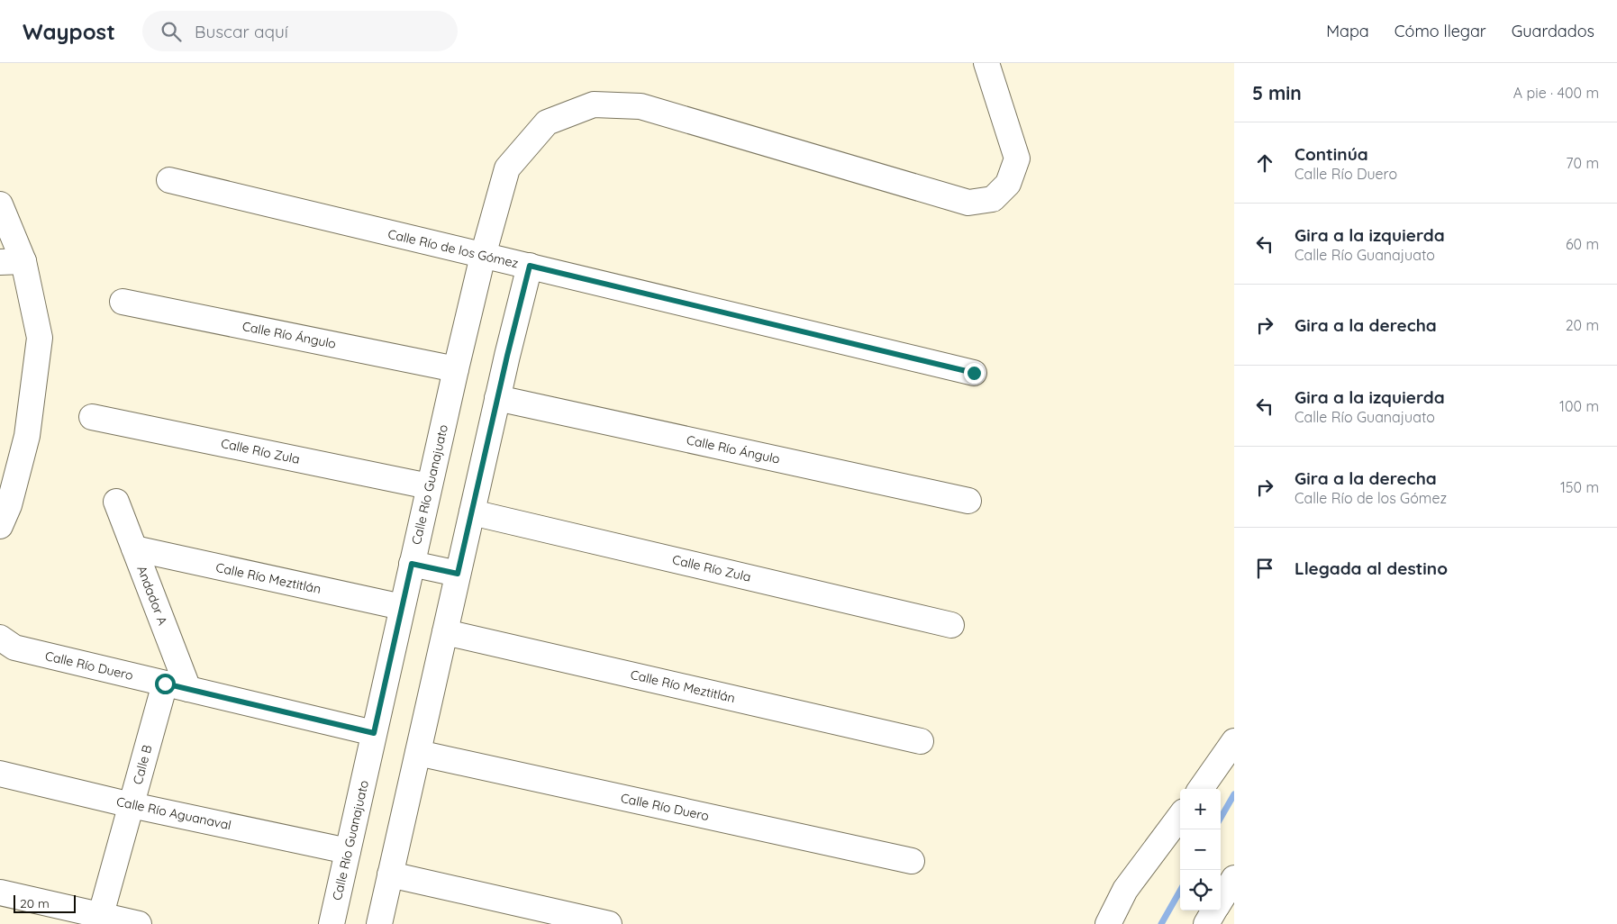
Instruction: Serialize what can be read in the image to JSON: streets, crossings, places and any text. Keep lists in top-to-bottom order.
{
  "streets": {
    "street": [
      "Calle Río de los Gómez",
      "Calle Río Ángulo",
      "Calle Río Zula",
      "Calle Río Guanajuato",
      "Calle Río Meztitlán",
      "Andador A",
      "Calle Río Duero",
      "Calle B",
      "Calle Río Aguanaval"
    ]
  },
  "crossings": [
    ["Calle Río de los Gómez", "Calle Río Guanajuato"],
    ["Calle Río Ángulo", "Calle Río Guanajuato"],
    ["Calle Río Zula", "Calle Río Guanajuato"],
    ["Calle Río Guanajuato", "Calle Río Meztitlán"],
    ["Calle Río Guanajuato", "Calle Río Duero"],
    ["Calle Río Guanajuato", "Calle Río Aguanaval"],
    ["Calle Río Meztitlán", "Andador A"],
    ["Andador A", "Calle Río Duero"],
    ["Andador A", "Calle B"],
    ["Calle Río Duero", "Calle B"],
    ["Calle B", "Calle Río Aguanaval"]
  ],
  "scale_bar": "20 m",
  "page": {
    "header": "Waypost",
    "search": "Buscar aquí",
    "nav": ["Mapa", "Cómo llegar", "Guardados"],
    "heading": ["5 min", "A pie · 400 m"],
    "list": [
      ["Continúa", "Calle Río Duero", "70 m"],
      ["Gira a la izquierda", "Calle Río Guanajuato", "60 m"],
      ["Gira a la derecha", "20 m"],
      ["Gira a la izquierda", "Calle Río Guanajuato", "100 m"],
      ["Gira a la derecha", "Calle Río de los Gómez", "150 m"],
      "Llegada al destino"
    ],
    "map_buttons": ["+", "−"],
    "scale": "20 m"
  }
}
